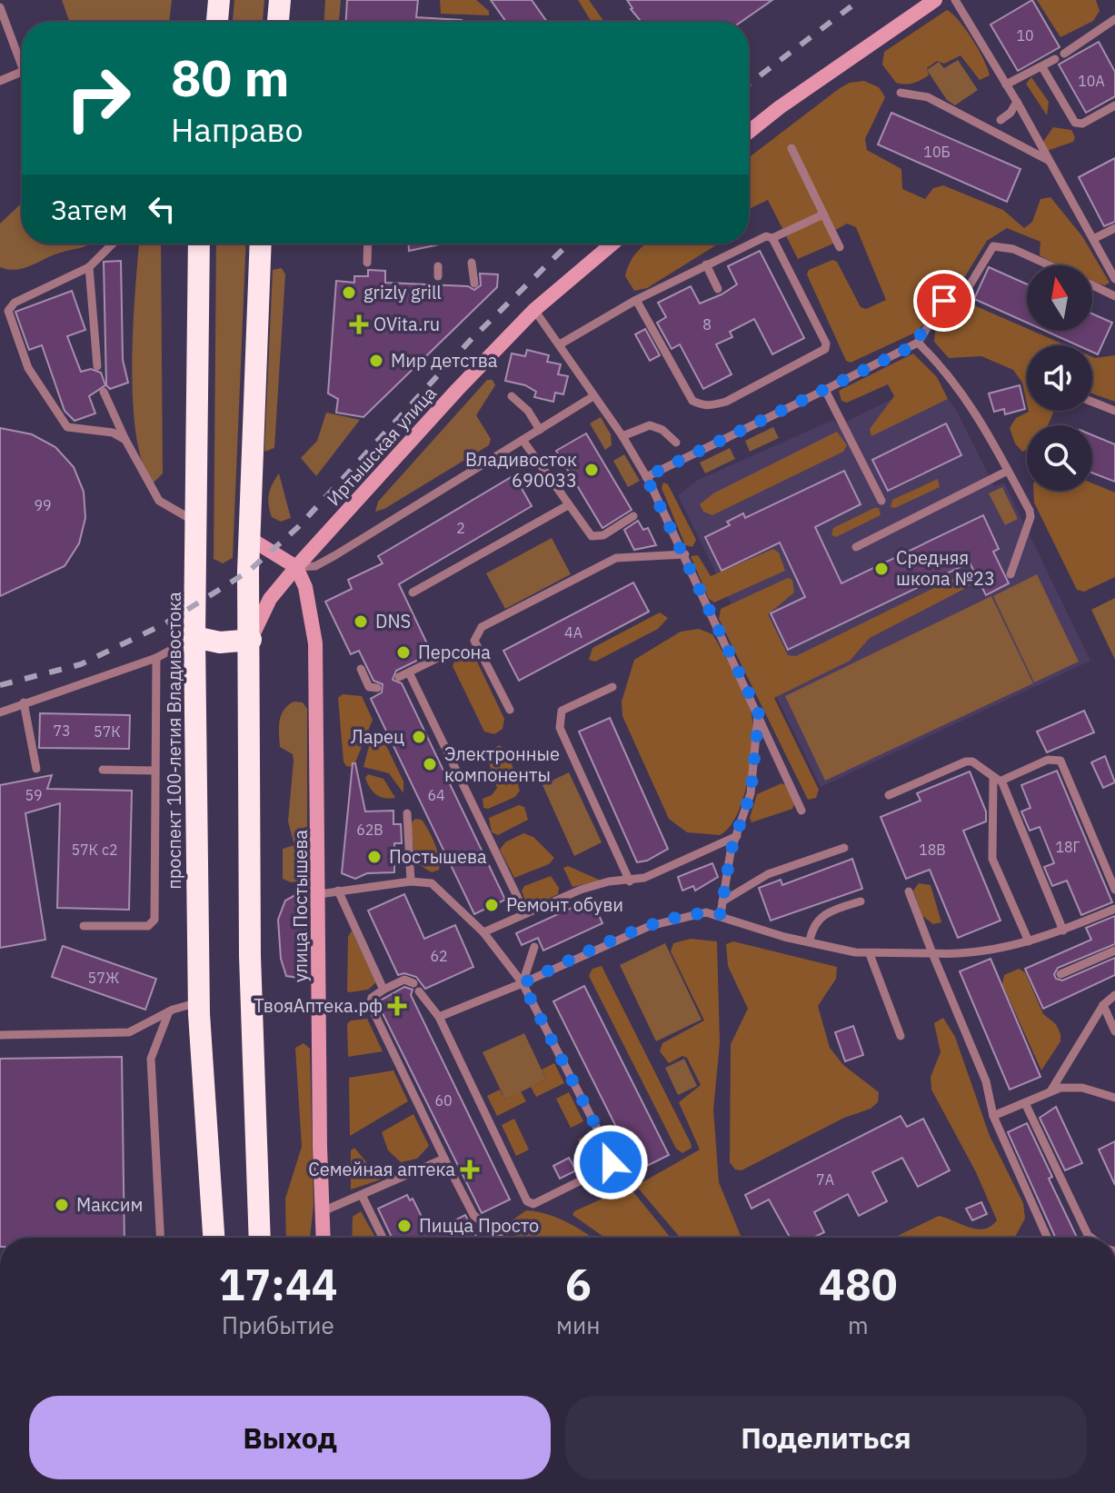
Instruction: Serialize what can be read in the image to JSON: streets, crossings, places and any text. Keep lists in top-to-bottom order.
{
  "streets": {
    "highway": ["проспект 100-летия Владивостока"],
    "main road": ["Иртышская улица", "улица Постышева"]
  },
  "crossings": [
    ["Иртышская улица", "улица Постышева"]
  ],
  "places": {
    "other": [
      "grizly grill",
      "Мир детства",
      "Владивосток 690033",
      "Средняя школа №23",
      "DNS",
      "Персона",
      "Ларец",
      "Электронные компоненты",
      "Постышева",
      "Ремонт обуви",
      "Максим",
      "Пицца Просто"
    ],
    "health": ["OVita.ru", "ТвояАптека.рф", "Семейная аптека"]
  },
  "house_numbers": [
    "10",
    "10А",
    "10Б",
    "8",
    "99",
    "2",
    "4А",
    "73",
    "57К",
    "59",
    "64",
    "62В",
    "18Г",
    "57К с2",
    "18В",
    "62",
    "57Ж",
    "60",
    "7А"
  ],
  "north": "top",
  "page": {
    "turn": ["80 m", "Направо"],
    "then": "Затем",
    "eta": [
      "17:44",
      "Прибытие",
      "6",
      "мин",
      "480",
      "m"
    ],
    "buttons": ["Выход", "Поделиться"]
  }
}
